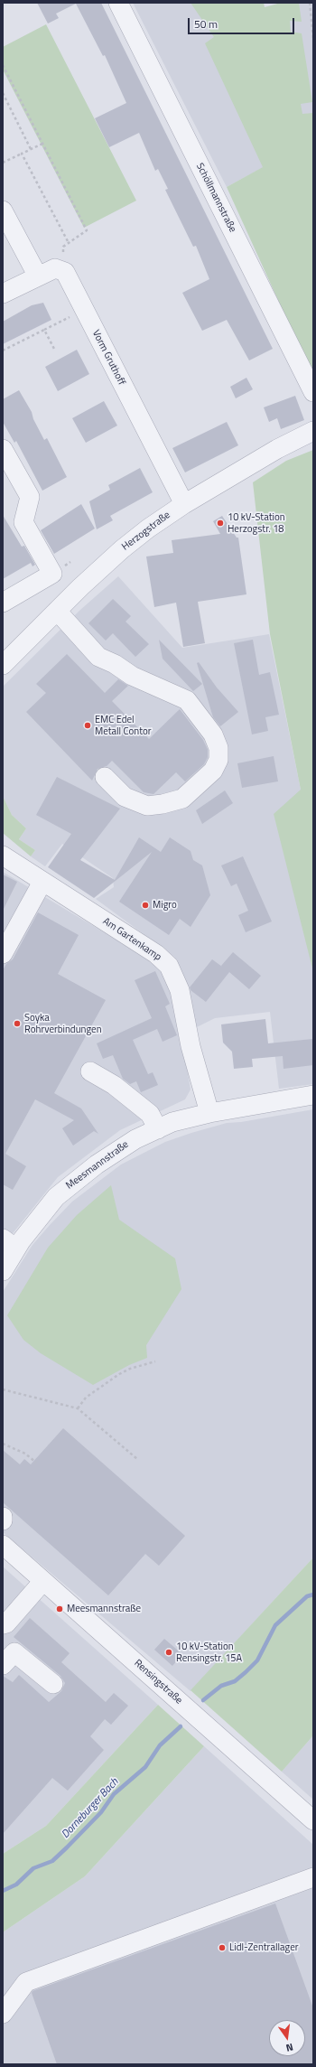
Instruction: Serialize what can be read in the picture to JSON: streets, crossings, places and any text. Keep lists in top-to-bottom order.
{
  "streets": {
    "street": [
      "Schöllmannstraße",
      "Vorm Gruthoff",
      "Herzogstraße",
      "Am Gartenkamp",
      "Meesmannstraße",
      "Rensingstraße"
    ]
  },
  "crossings": [
    ["Vorm Gruthoff", "Herzogstraße"],
    ["Am Gartenkamp", "Meesmannstraße"]
  ],
  "water": ["Dorneburger Bach"],
  "places": [
    "10 kV-Station Herzogstr. 18",
    "EMC Edel Metall Contor",
    "Migro",
    "Soyka Rohrverbindungen",
    "Meesmannstraße",
    "10 kV-Station Rensingstr. 15A",
    "Lidl-Zentrallager"
  ],
  "scale_bar": "50 m",
  "north": "bottom"
}
